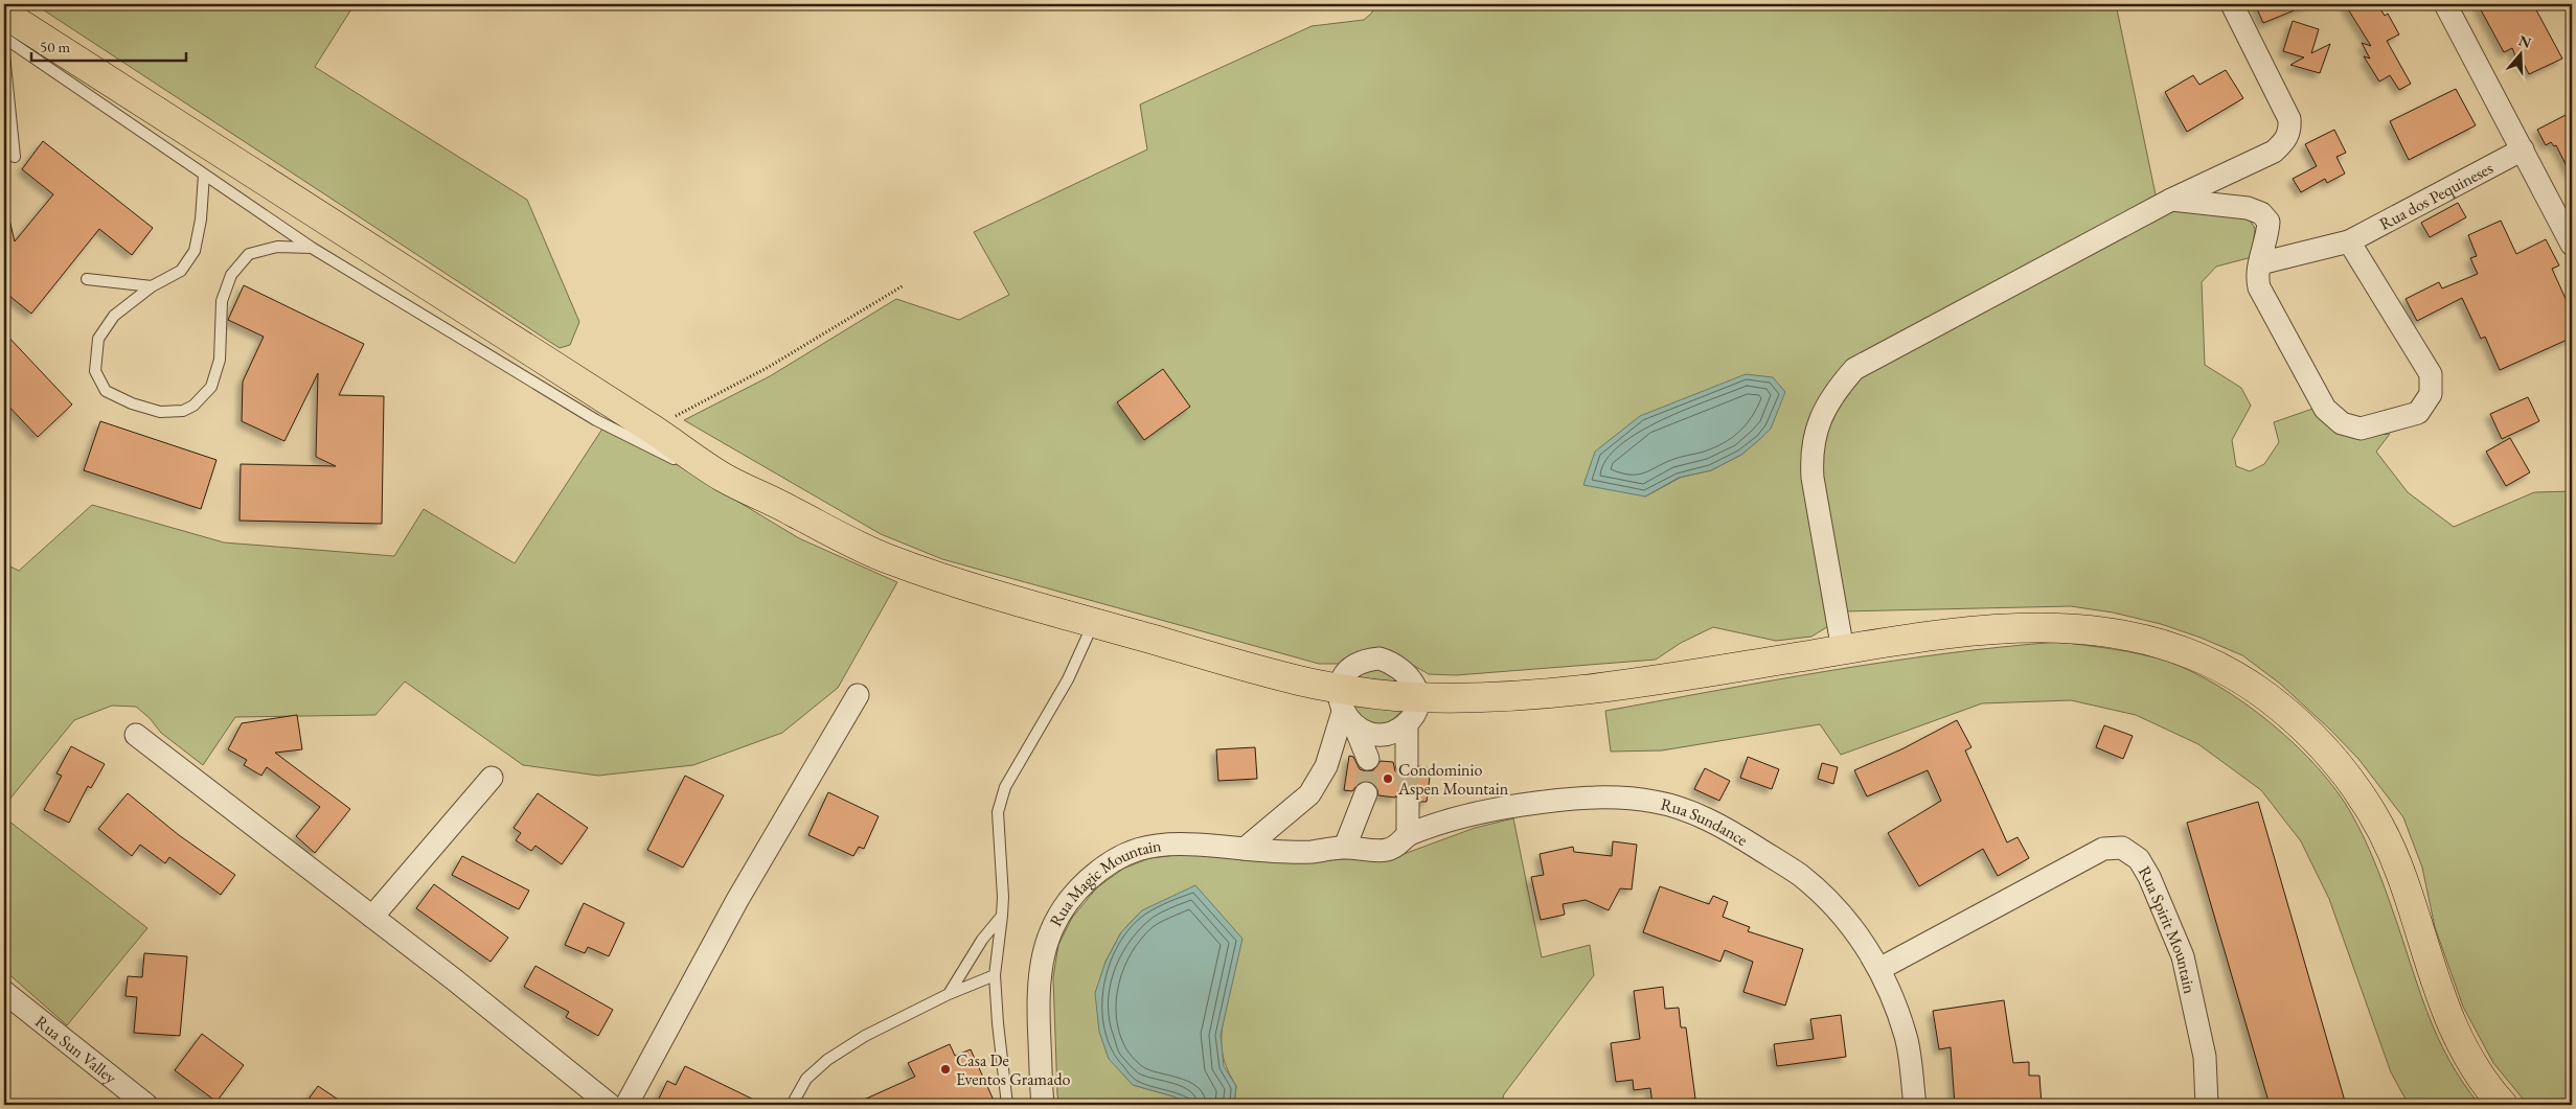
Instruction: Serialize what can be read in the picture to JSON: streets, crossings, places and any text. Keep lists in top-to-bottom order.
{
  "streets": {
    "street": [
      "Rua dos Pequineses",
      "Rua Sundance",
      "Rua Magic Mountain",
      "Rua Spirit Mountain",
      "Rua Sun Valley"
    ]
  },
  "crossings": [
    ["Rua Sundance", "Rua Magic Mountain"],
    ["Rua Sundance", "Rua Spirit Mountain"]
  ],
  "places": ["Condominio Aspen Mountain", "Casa De Eventos Gramado"],
  "scale_bar": "50 m",
  "north": "top"
}
